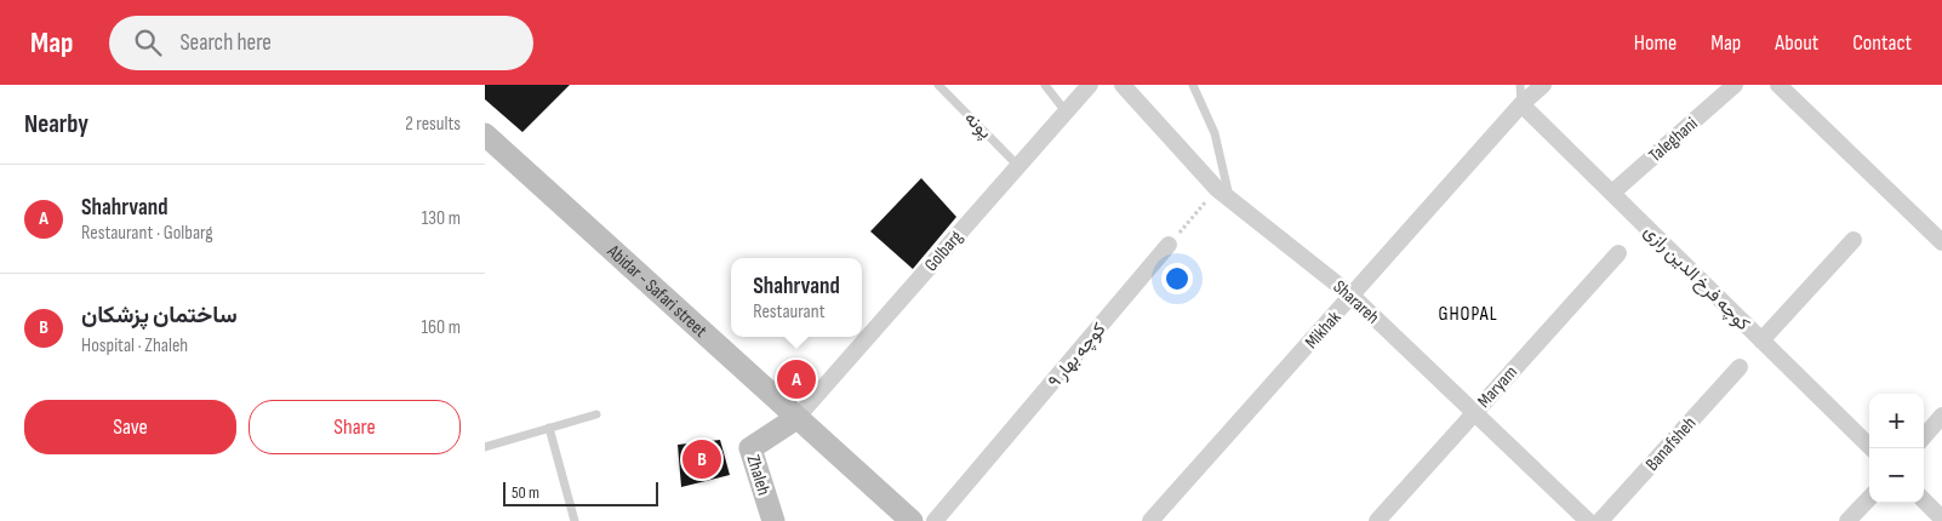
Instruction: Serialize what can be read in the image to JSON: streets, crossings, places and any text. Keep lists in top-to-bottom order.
{
  "streets": {
    "main road": ["Abidar - Safari street", "Zhaleh"],
    "street": [
      "Taleghani",
      "Golbarg",
      "کوچه فرخ الدین رازی",
      "Sharareh",
      "Mikhak",
      "کوچه بهار ۹",
      "Maryam",
      "Banafsheh"
    ],
    "lane": ["پونه"]
  },
  "crossings": [
    ["پونه", "Golbarg"],
    ["Taleghani", "کوچه فرخ الدین رازی"],
    ["Golbarg", "Abidar - Safari street"],
    ["Golbarg", "Zhaleh"],
    ["کوچه فرخ الدین رازی", "Mikhak"],
    ["Abidar - Safari street", "Zhaleh"],
    ["Sharareh", "Mikhak"],
    ["Sharareh", "Maryam"]
  ],
  "districts": ["GHOPAL"],
  "scale_bar": "50 m",
  "page": {
    "header": "Map",
    "search": "Search here",
    "nav": [
      "Home",
      "Map",
      "About",
      "Contact"
    ],
    "heading": ["Nearby", "2 results"],
    "list": [
      {
        "mark": "A",
        "name": "Shahrvand",
        "note": "Restaurant · Golbarg",
        "value": "130 m"
      },
      {
        "mark": "B",
        "name": "ساختمان پزشکان",
        "note": "Hospital · Zhaleh",
        "value": "160 m"
      }
    ],
    "popup": ["Shahrvand", "Restaurant"],
    "pins": ["A", "B"],
    "buttons": ["Save", "Share"],
    "map_buttons": ["+", "−"],
    "scale": "50 m"
  }
}
